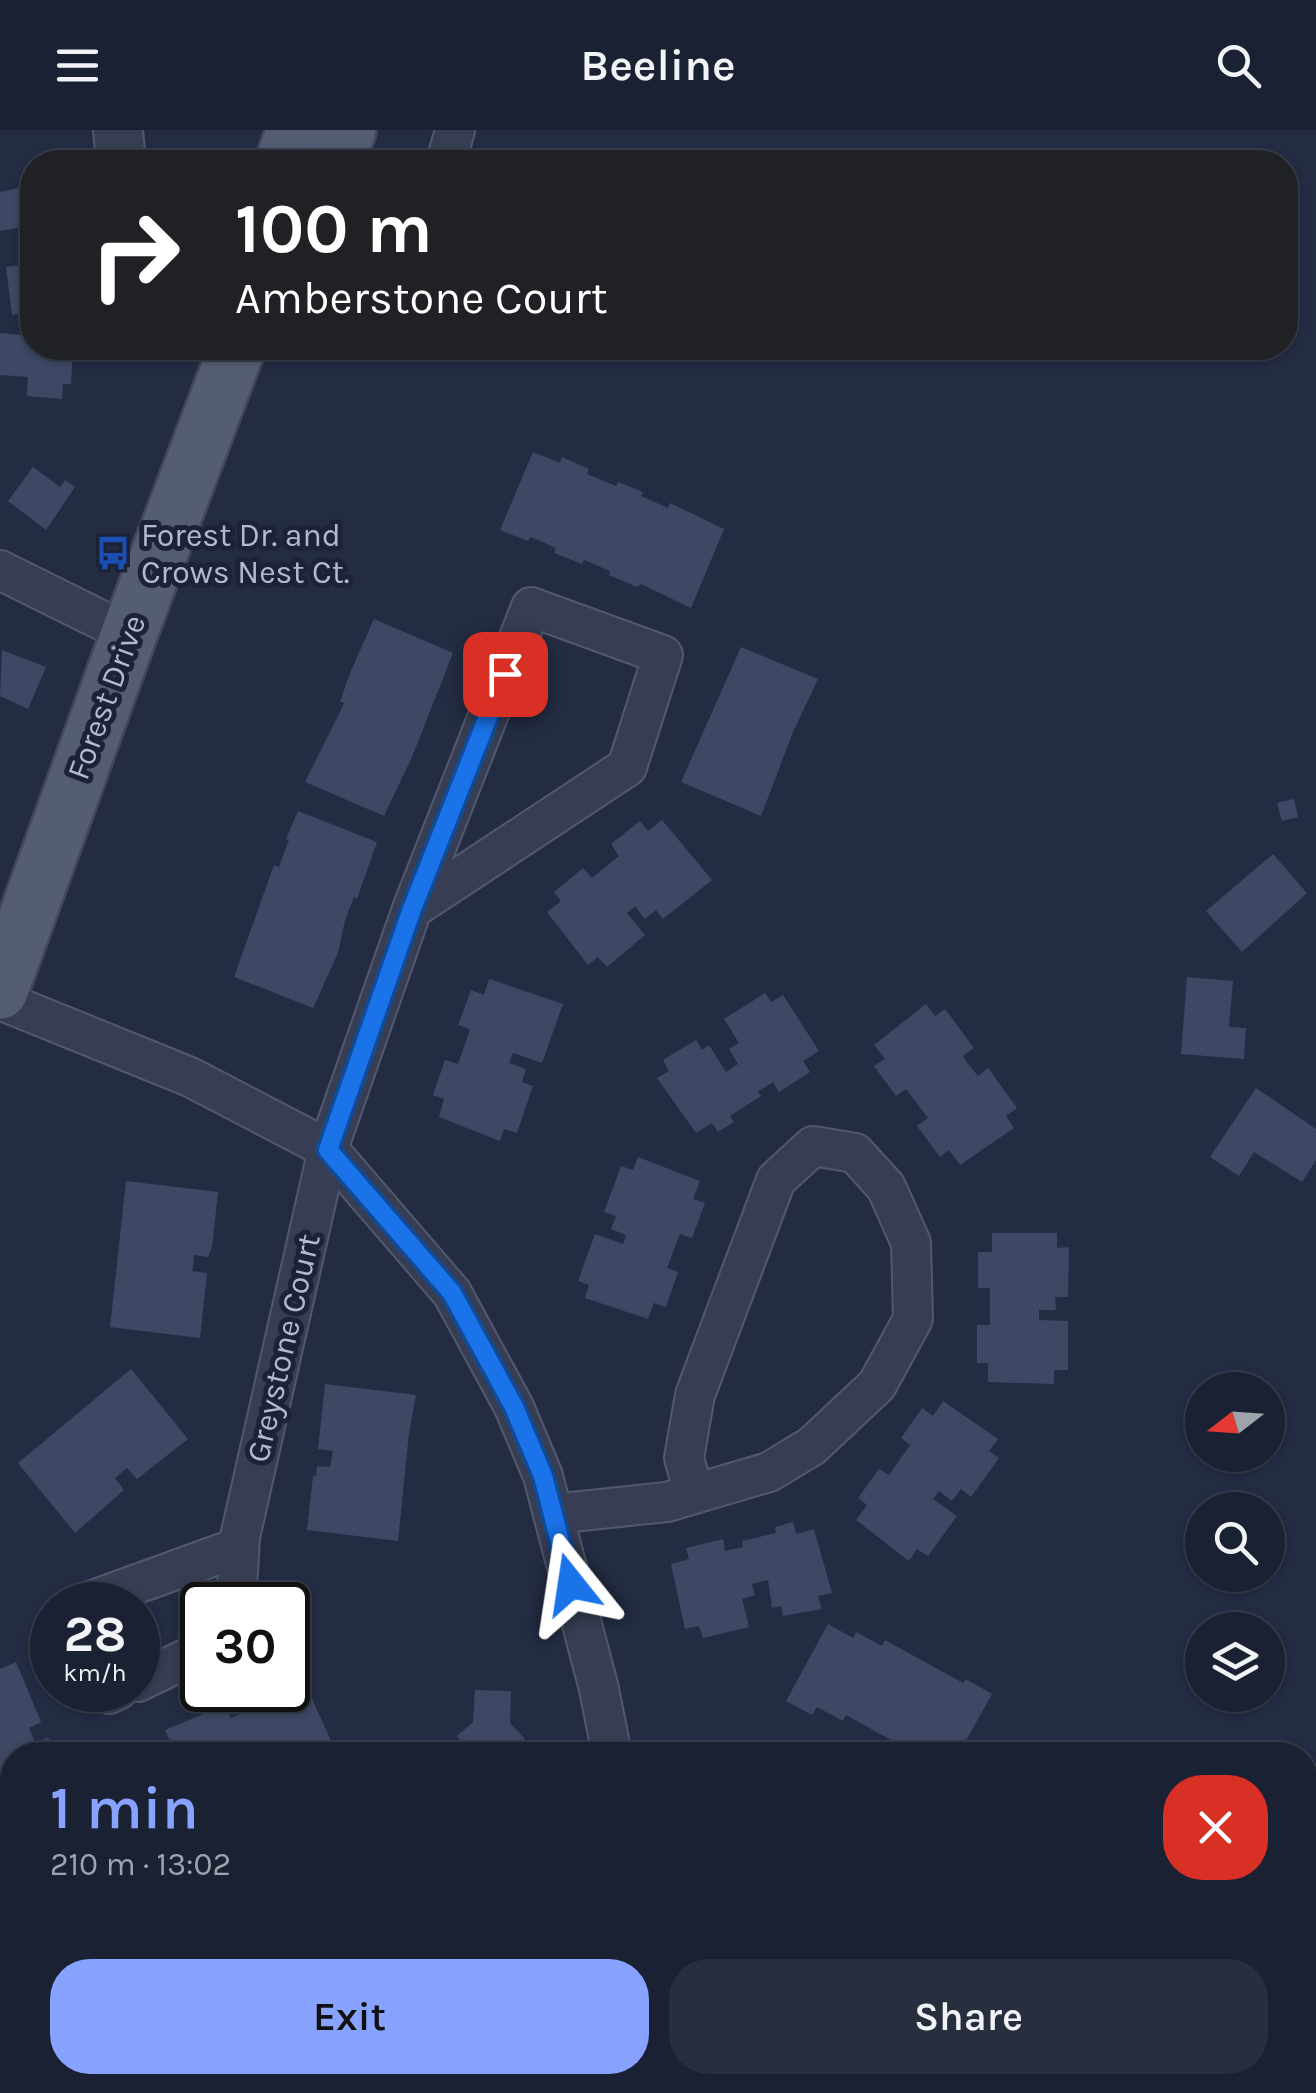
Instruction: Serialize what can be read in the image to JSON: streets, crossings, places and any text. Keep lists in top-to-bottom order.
{
  "streets": {
    "main road": ["Forest Drive"],
    "street": ["Greystone Court"]
  },
  "places": {
    "bus stop": ["Forest Dr. and Crows Nest Ct."]
  },
  "north": "left",
  "page": {
    "header": "Beeline",
    "turn": ["100 m", "Amberstone Court"],
    "speed": "28 km/h",
    "limit": "30",
    "heading": ["1 min", "210 m · 13:02"],
    "buttons": ["Exit", "Share"]
  }
}
